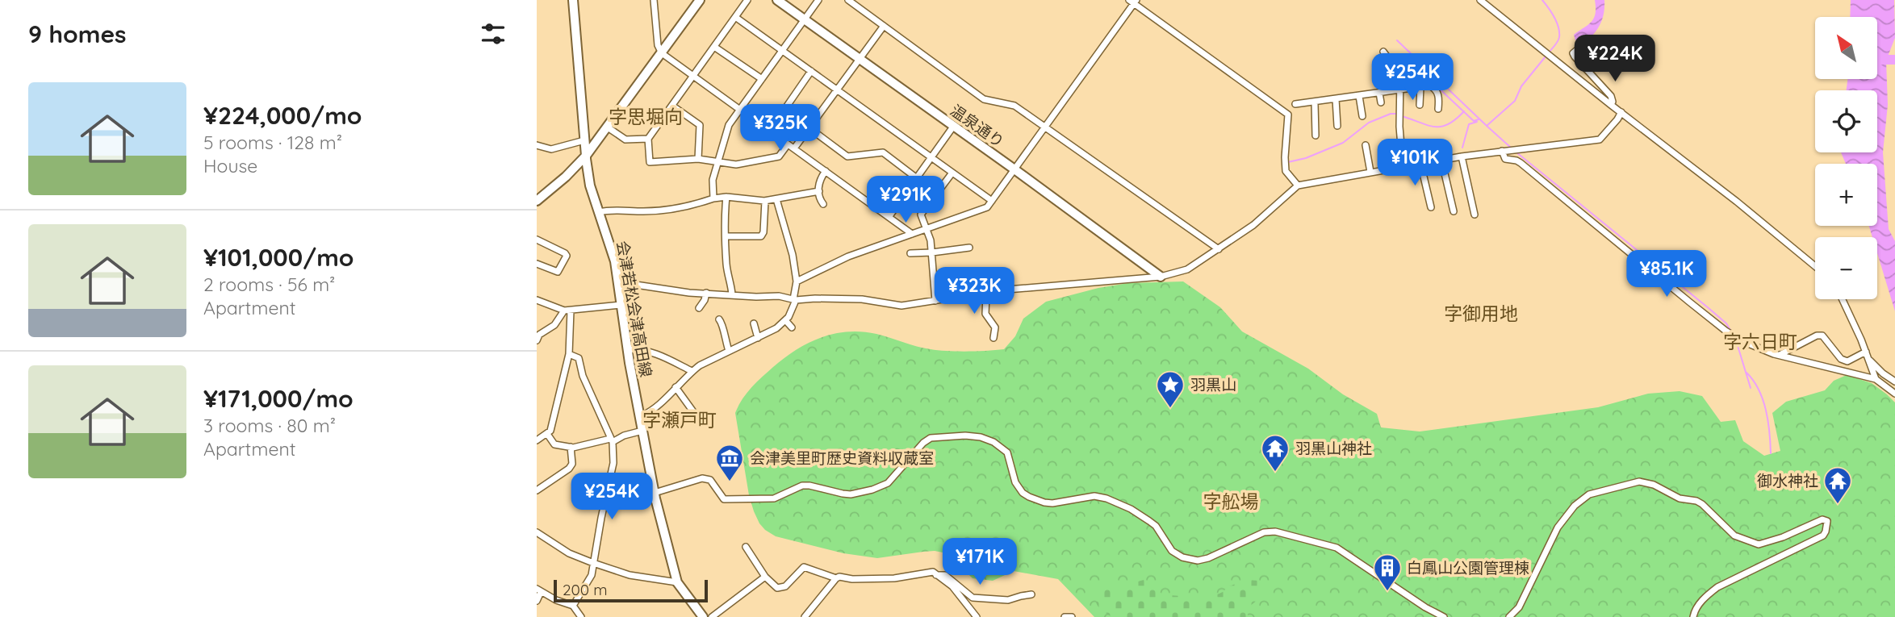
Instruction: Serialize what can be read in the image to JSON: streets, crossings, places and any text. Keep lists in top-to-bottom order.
{
  "streets": {
    "main road": ["温泉通り", "会津若松会津高田線"]
  },
  "districts": [
    "字思堀向",
    "字御用地",
    "字六日町",
    "字瀬戸町",
    "字舩場"
  ],
  "places": {
    "place": ["羽黒山"],
    "temple": ["羽黒山神社", "御水神社"],
    "museum": ["会津美里町歴史資料収蔵室"],
    "building": ["白鳳山公園管理棟"]
  },
  "scale_bar": "200 m",
  "north": "top left",
  "page": {
    "heading": "9 homes",
    "map_buttons": ["+", "−"],
    "price": [
      "¥224K",
      "¥254K",
      "¥325K",
      "¥101K",
      "¥291K",
      "¥85.1K",
      "¥323K",
      "¥254K",
      "¥171K"
    ],
    "list": [
      {
        "name": "¥224,000/mo",
        "note": "5 rooms · 128 m² · House"
      },
      {
        "name": "¥101,000/mo",
        "note": "2 rooms · 56 m² · Apartment"
      },
      {
        "name": "¥171,000/mo",
        "note": "3 rooms · 80 m² · Apartment"
      }
    ],
    "scale": "200 m"
  }
}
